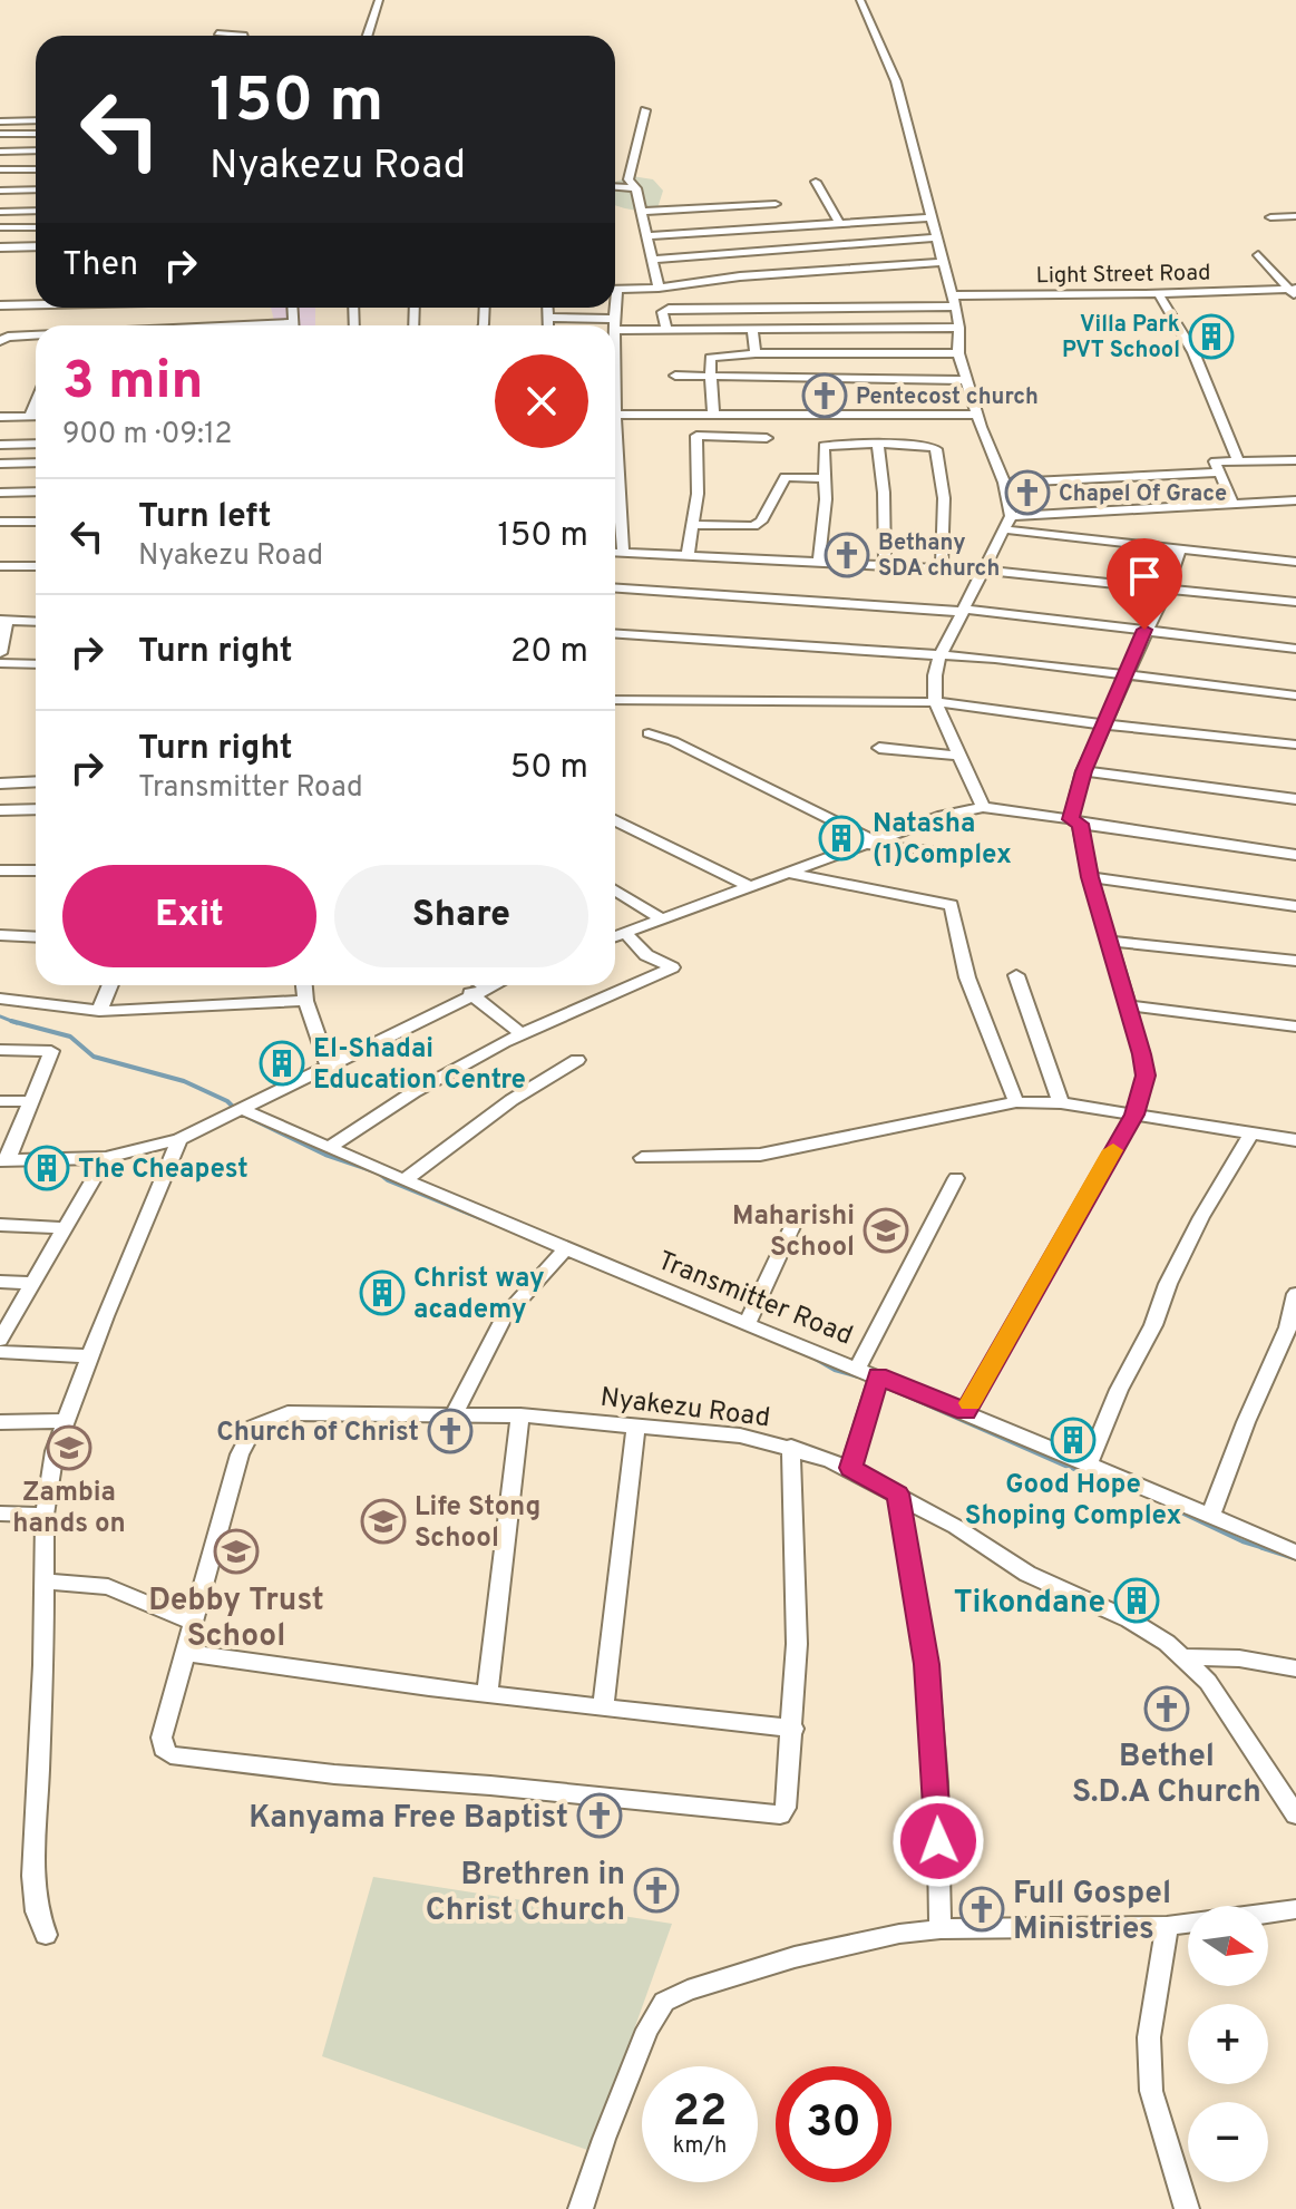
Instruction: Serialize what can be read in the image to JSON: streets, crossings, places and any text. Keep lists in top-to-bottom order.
{
  "streets": {
    "street": ["Light Street Road", "Transmitter Road", "Nyakezu Road"]
  },
  "places": {
    "building": [
      "Villa Park PVT School",
      "Natasha (1)Complex",
      "El-Shadai Education Centre",
      "The Cheapest",
      "Christ way academy",
      "Good Hope Shoping Complex",
      "Tikondane"
    ],
    "church": [
      "Pentecost church",
      "Chapel Of Grace",
      "Bethany SDA church",
      "Church of Christ",
      "Bethel S.D.A Church",
      "Kanyama Free Baptist",
      "Brethren in Christ Church",
      "Full Gospel Ministries"
    ],
    "school or university": [
      "Maharishi School",
      "Zambia hands on",
      "Life Stong School",
      "Debby Trust School"
    ]
  },
  "north": "right",
  "page": {
    "turn": ["150 m", "Nyakezu Road"],
    "then": "Then",
    "heading": ["3 min", "900 m · 09:12"],
    "list": [
      {
        "name": "Turn left",
        "note": "Nyakezu Road",
        "value": "150 m"
      },
      {
        "name": "Turn right",
        "value": "20 m"
      },
      {
        "name": "Turn right",
        "note": "Transmitter Road",
        "value": "50 m"
      }
    ],
    "buttons": ["Exit", "Share"],
    "map_buttons": ["+", "−"],
    "speed": "22 km/h",
    "limit": "30"
  }
}
